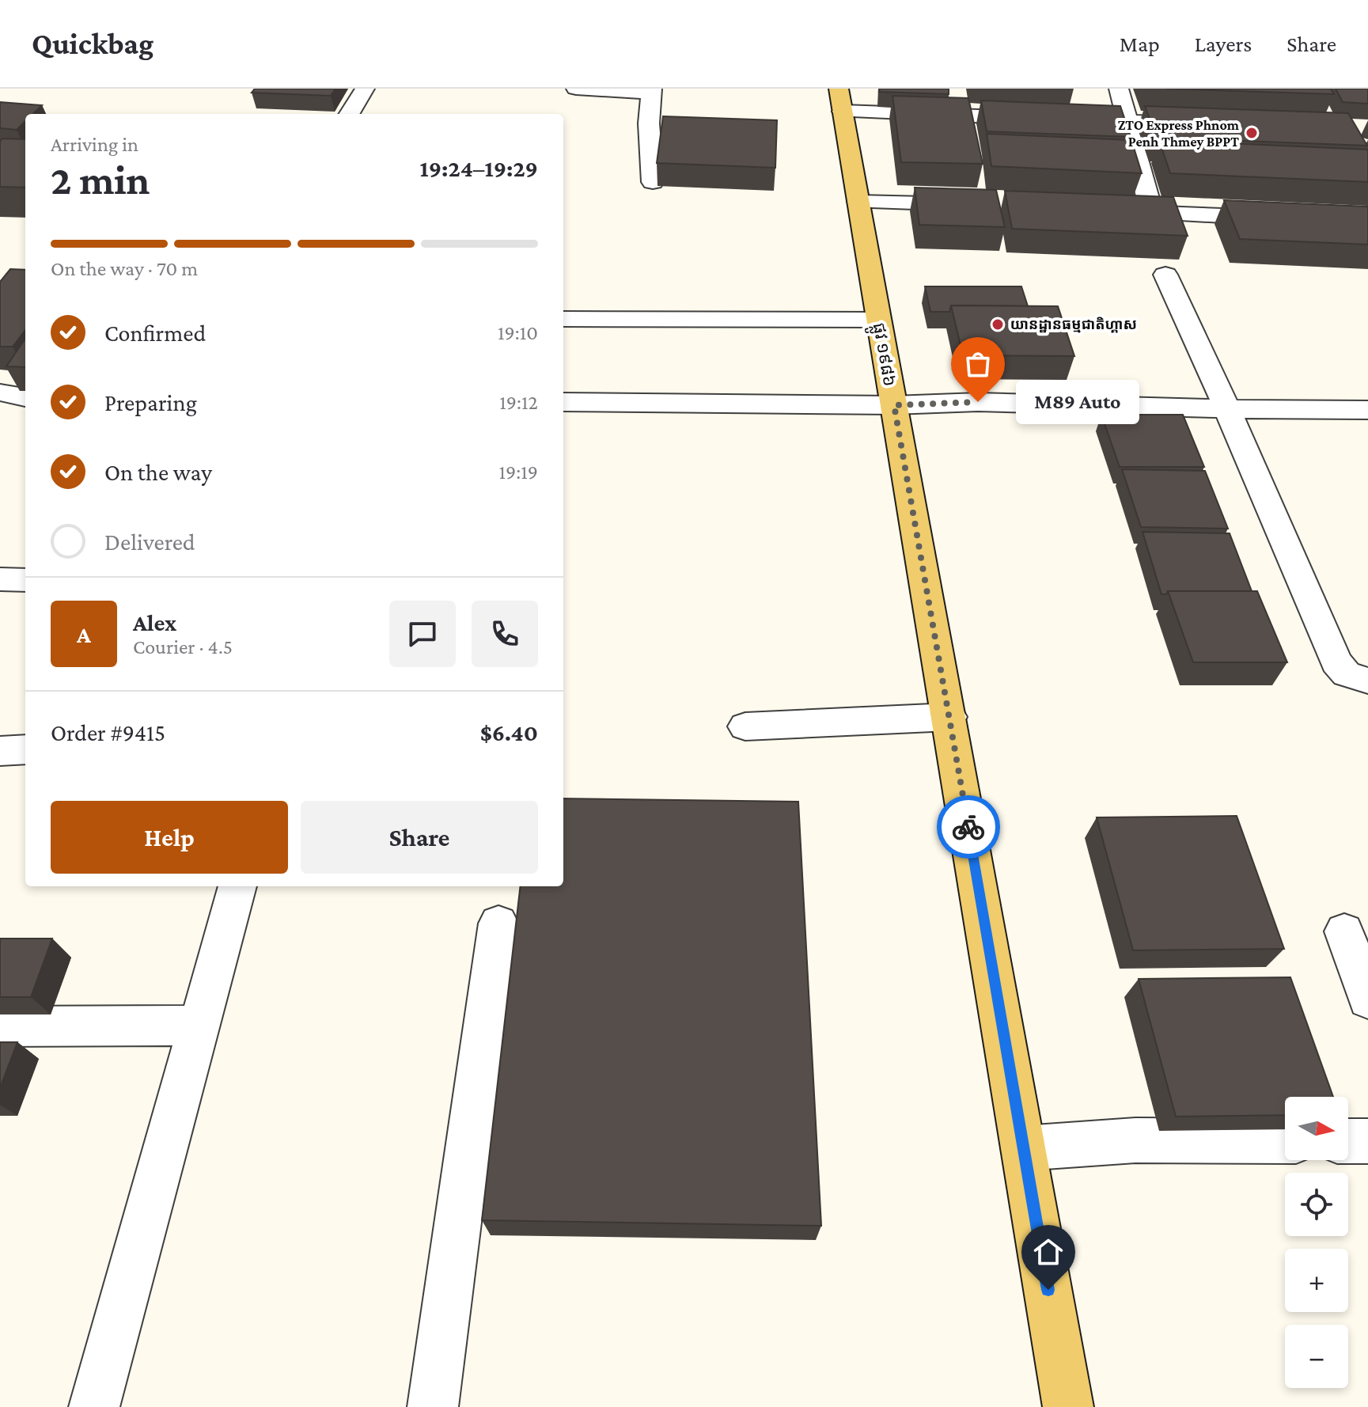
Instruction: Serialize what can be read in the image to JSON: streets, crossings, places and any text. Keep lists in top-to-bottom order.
{
  "streets": {
    "main road": ["ផ្លូវ ១៩៨៦"]
  },
  "places": ["ZTO Express Phnom Penh Thmey BPPT", "យានដ្ឋានធម្មជាតិហ្គាស", "M89 Auto"],
  "north": "right",
  "page": {
    "header": "Quickbag",
    "nav": ["Map", "Layers", "Share"],
    "heading": ["2 min", "Arriving in", "19:24–19:29"],
    "panel": [
      "Alex",
      "Courier · 4.5",
      "Order #9415",
      "$6.40"
    ],
    "bar": "On the way · 70 m",
    "list": [
      ["Confirmed", "19:10"],
      ["Preparing", "19:12"],
      ["On the way", "19:19"],
      "Delivered"
    ],
    "bubble": "M89 Auto",
    "round": "A",
    "buttons": ["Help", "Share"],
    "map_buttons": ["+", "−"]
  }
}
